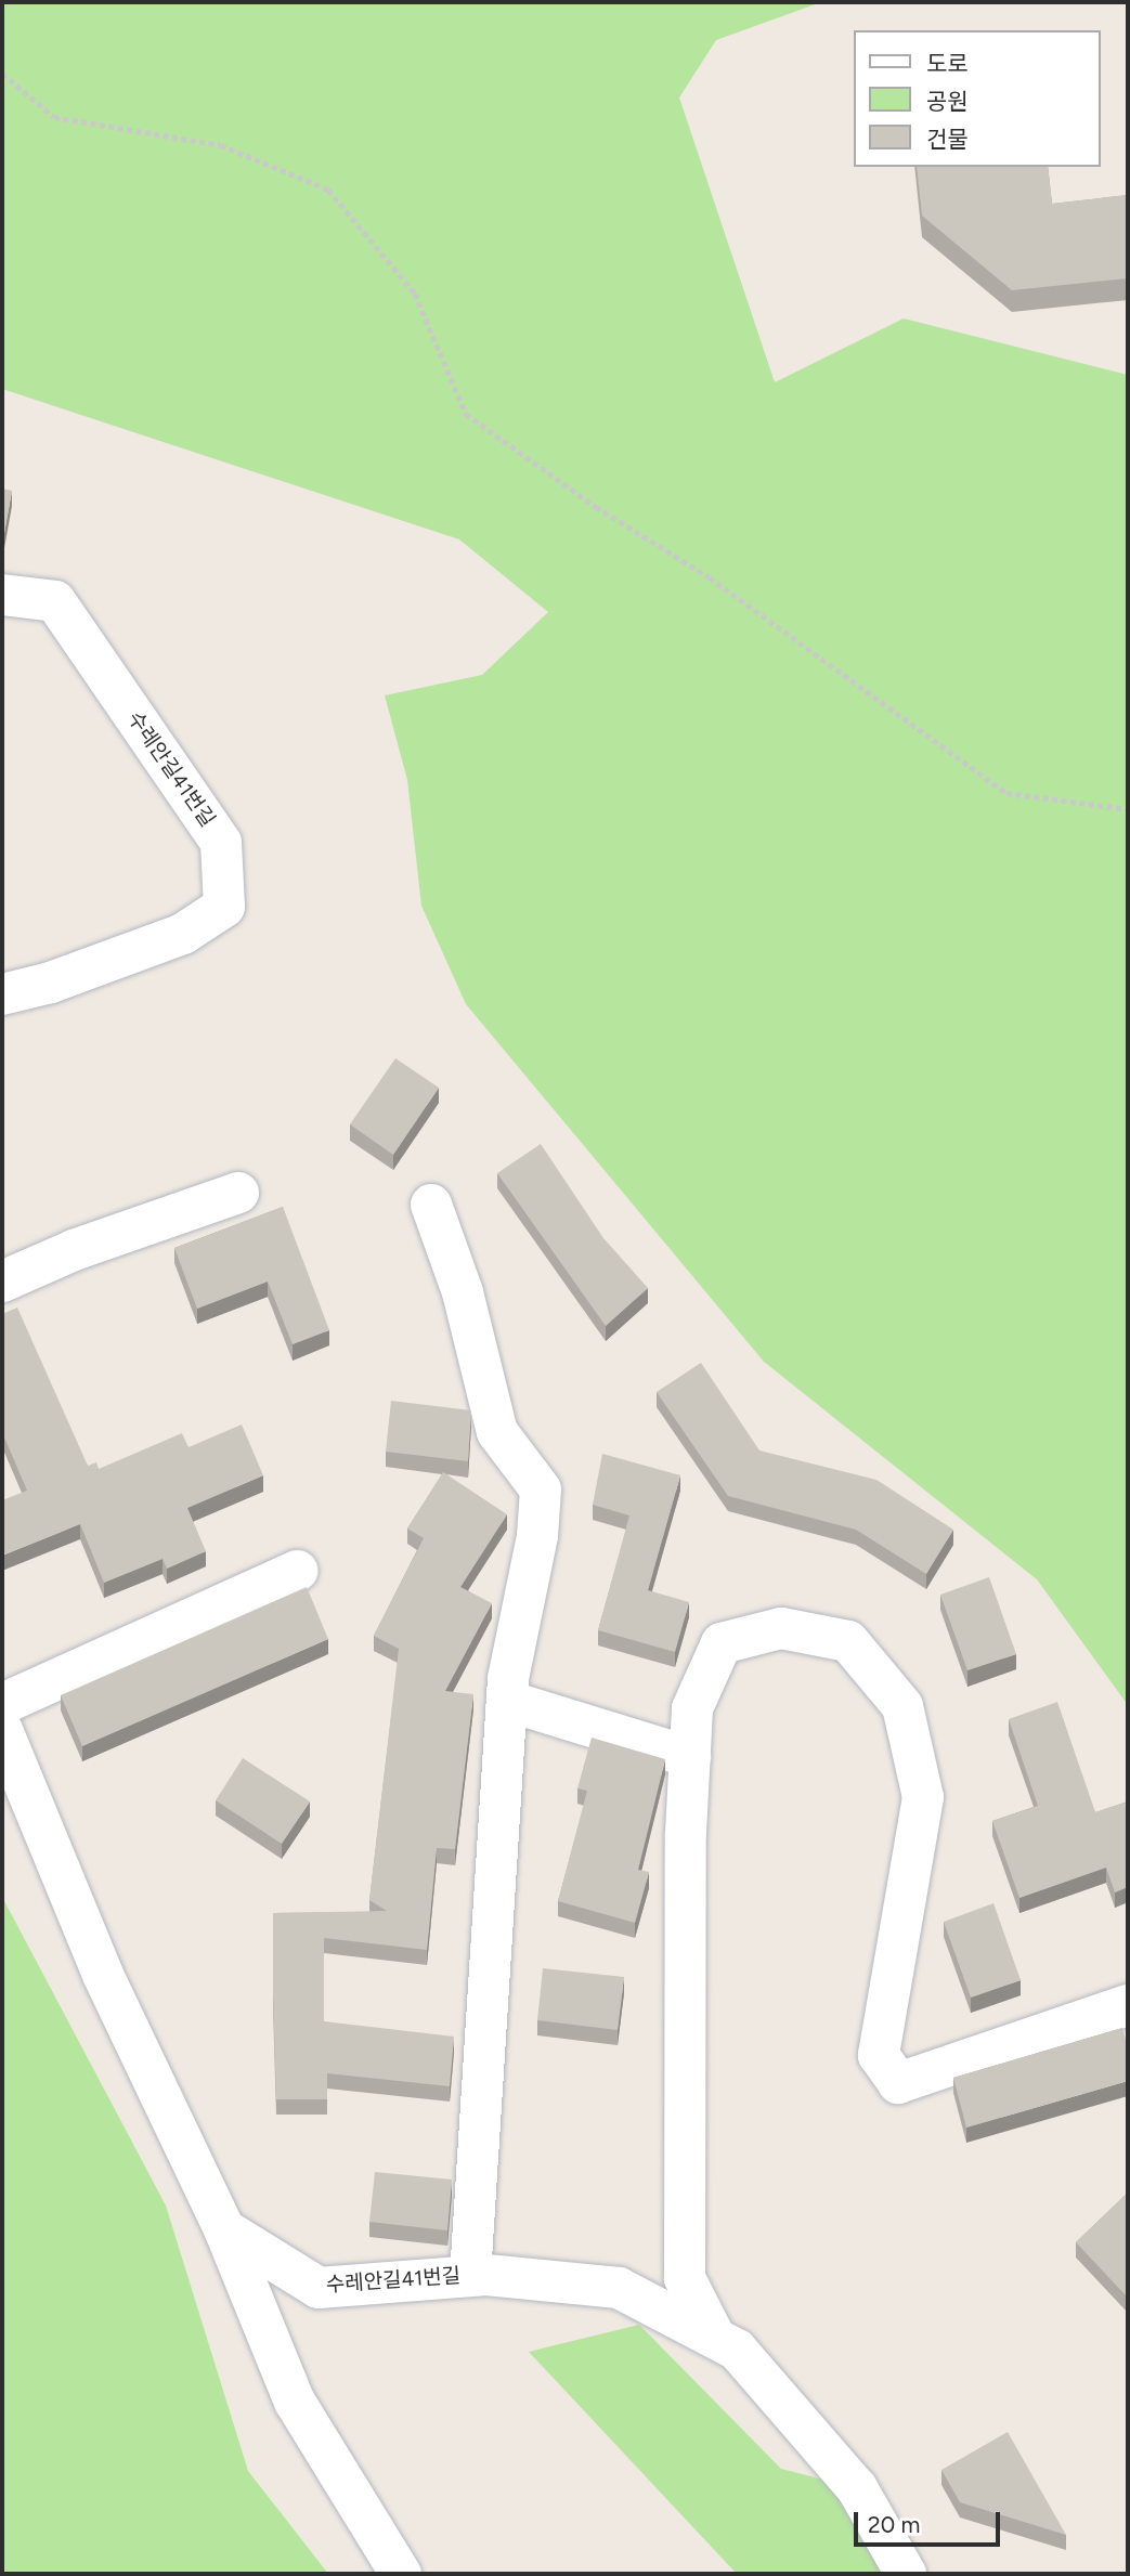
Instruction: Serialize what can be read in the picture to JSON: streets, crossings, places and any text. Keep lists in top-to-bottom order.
{
  "streets": {
    "lane": ["수레안길41번길"]
  },
  "legend": ["도로", "공원", "건물"],
  "scale_bar": "20 m"
}
